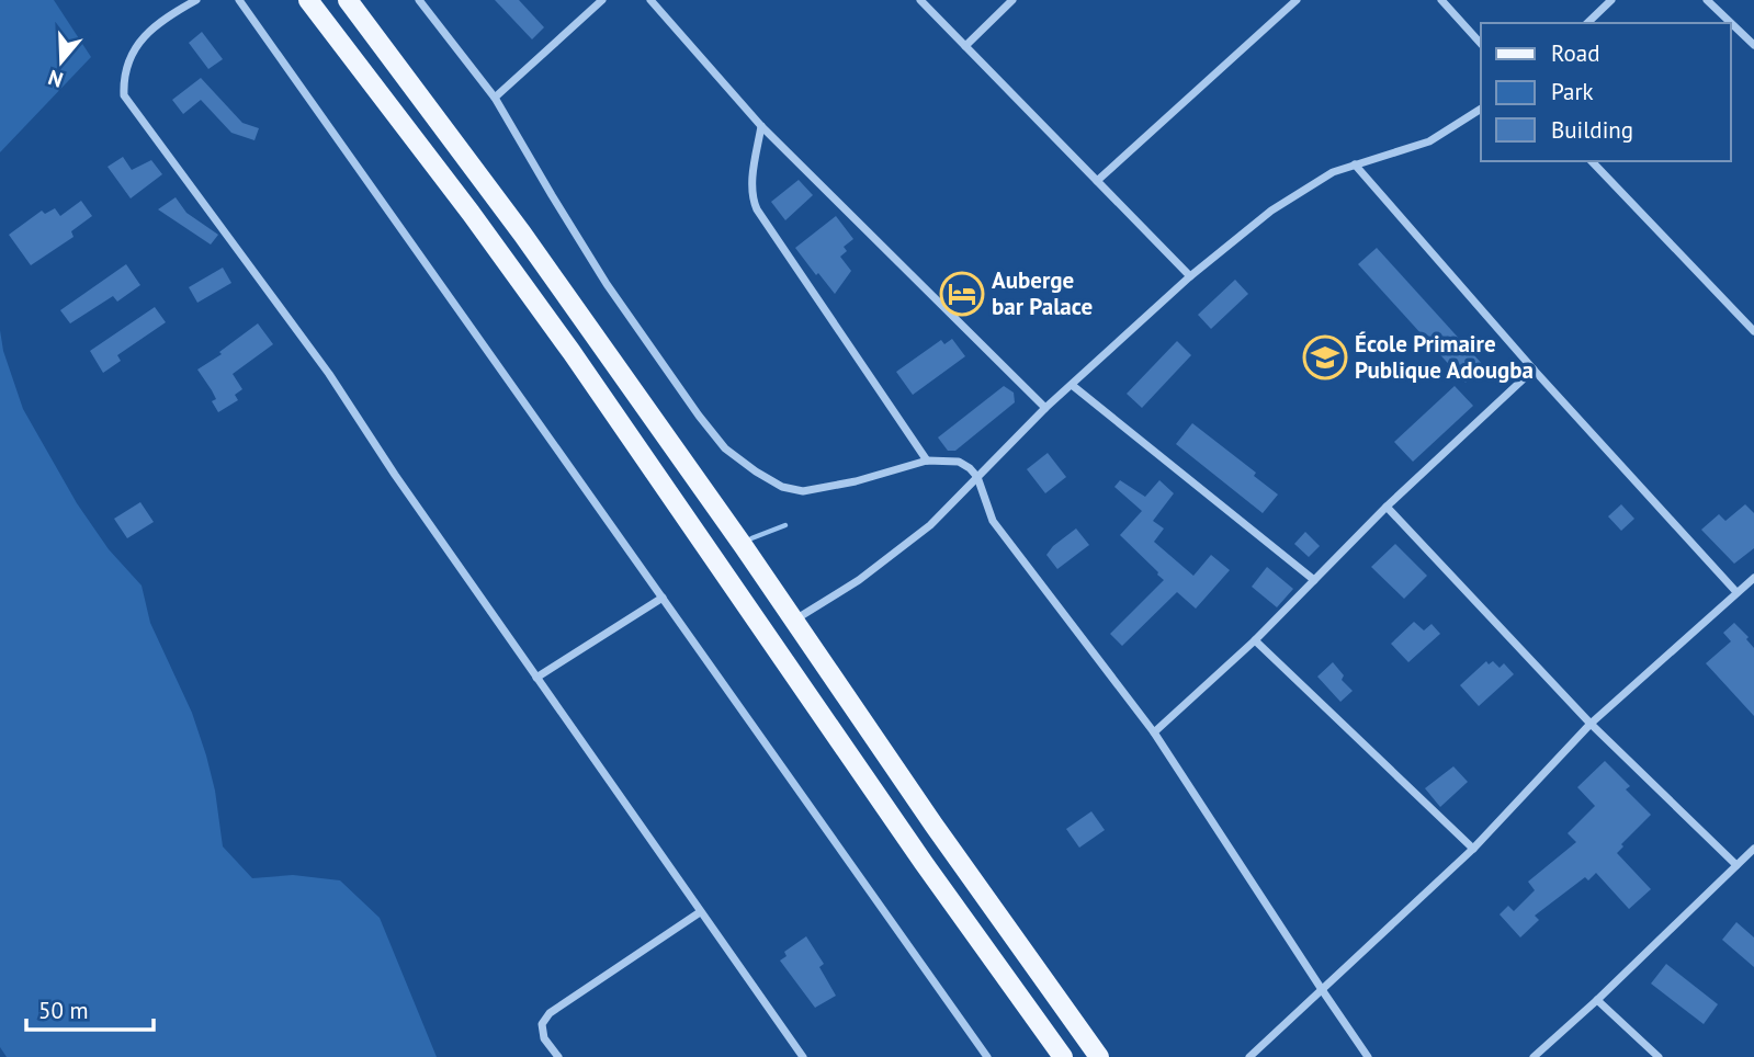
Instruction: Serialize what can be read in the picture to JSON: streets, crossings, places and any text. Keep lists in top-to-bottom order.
{
  "places": {
    "hotel": ["Auberge bar Palace"],
    "school or university": ["École Primaire Publique Adougba"]
  },
  "legend": ["Road", "Park", "Building"],
  "scale_bar": "50 m",
  "north": "bottom"
}
